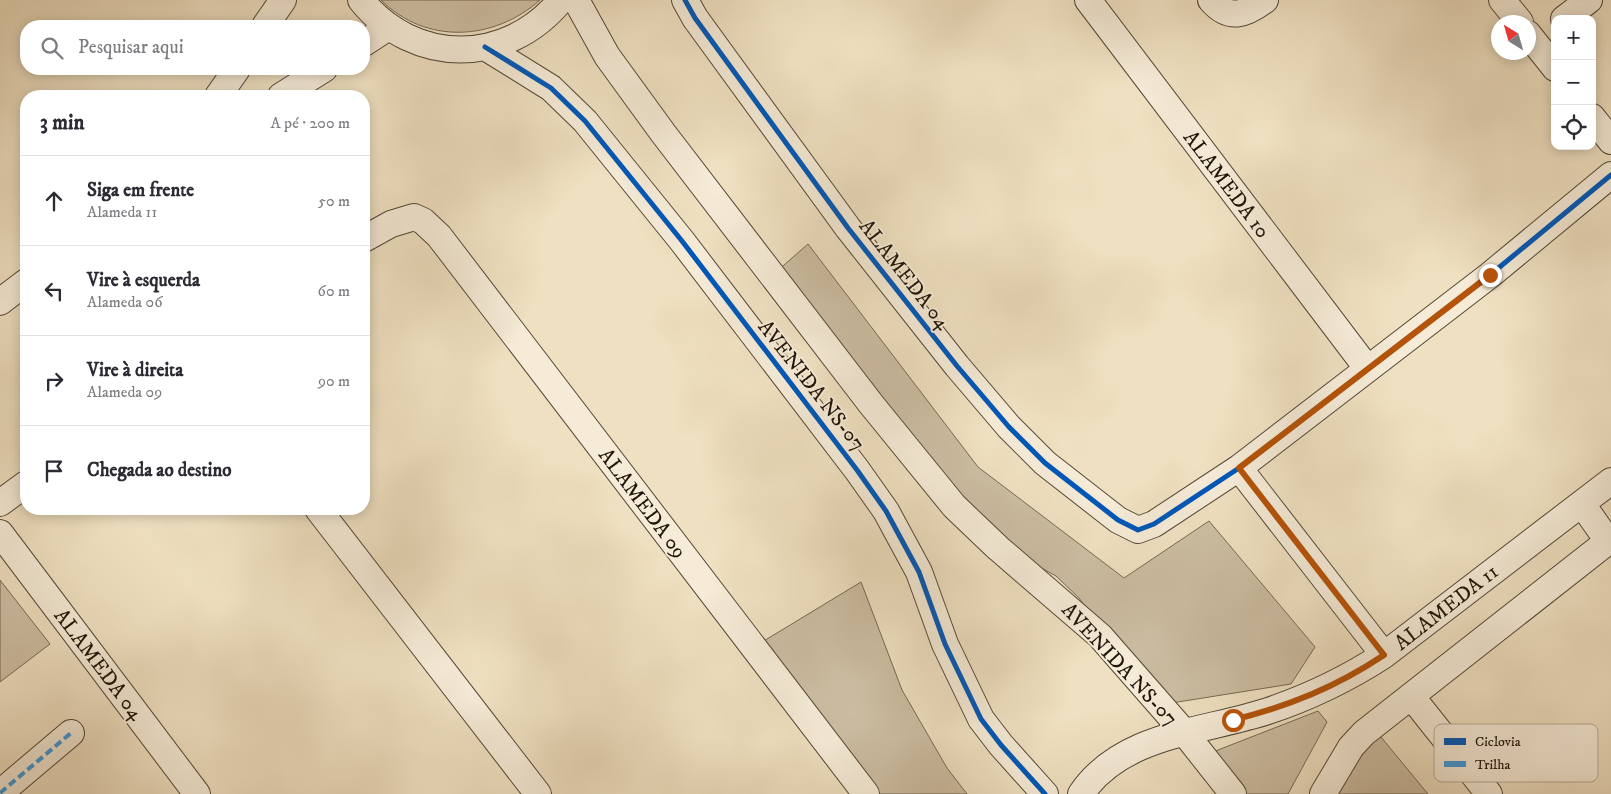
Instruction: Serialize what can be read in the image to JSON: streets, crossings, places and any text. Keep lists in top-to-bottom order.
{
  "streets": {
    "street": [
      "ALAMEDA 10",
      "ALAMEDA 04",
      "AVENIDA NS-07",
      "ALAMEDA 09",
      "ALAMEDA 11"
    ]
  },
  "crossings": [
    ["AVENIDA NS-07", "ALAMEDA 11"]
  ],
  "legend": ["Ciclovia", "Trilha"],
  "north": "top left",
  "page": {
    "map_buttons": ["+", "−"],
    "search": "Pesquisar aqui",
    "heading": ["3 min", "A pé · 200 m"],
    "list": [
      ["Siga em frente", "Alameda 11", "50 m"],
      ["Vire à esquerda", "Alameda 06", "60 m"],
      ["Vire à direita", "Alameda 09", "90 m"],
      "Chegada ao destino"
    ]
  }
}
